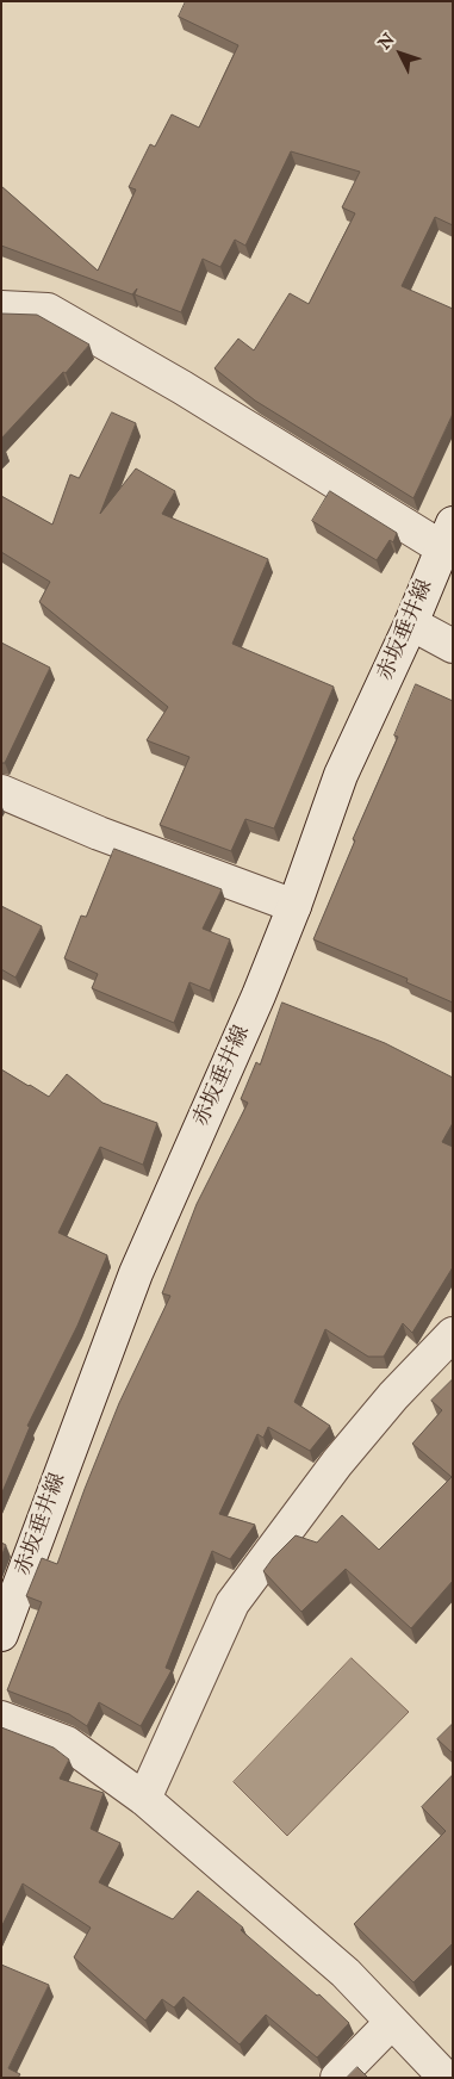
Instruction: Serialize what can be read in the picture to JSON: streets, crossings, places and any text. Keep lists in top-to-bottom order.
{
  "streets": {
    "street": ["赤坂垂井線"]
  },
  "north": "top left"
}
